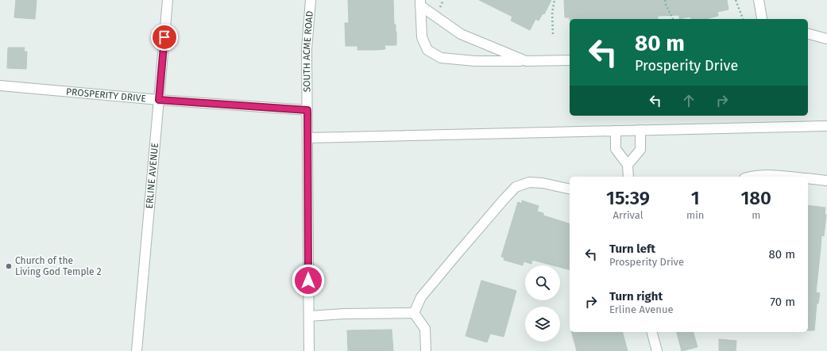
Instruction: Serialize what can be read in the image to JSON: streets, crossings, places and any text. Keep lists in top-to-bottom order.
{
  "streets": {
    "street": ["SOUTH ACME ROAD", "PROSPERITY DRIVE", "ERLINE AVENUE"]
  },
  "crossings": [
    ["SOUTH ACME ROAD", "PROSPERITY DRIVE"],
    ["PROSPERITY DRIVE", "ERLINE AVENUE"]
  ],
  "places": ["Church of the Living God Temple 2"],
  "page": {
    "turn": ["80 m", "Prosperity Drive"],
    "eta": [
      "15:39",
      "Arrival",
      "1",
      "min",
      "180",
      "m"
    ],
    "list": [
      {
        "name": "Turn left",
        "note": "Prosperity Drive",
        "value": "80 m"
      },
      {
        "name": "Turn right",
        "note": "Erline Avenue",
        "value": "70 m"
      }
    ]
  }
}
